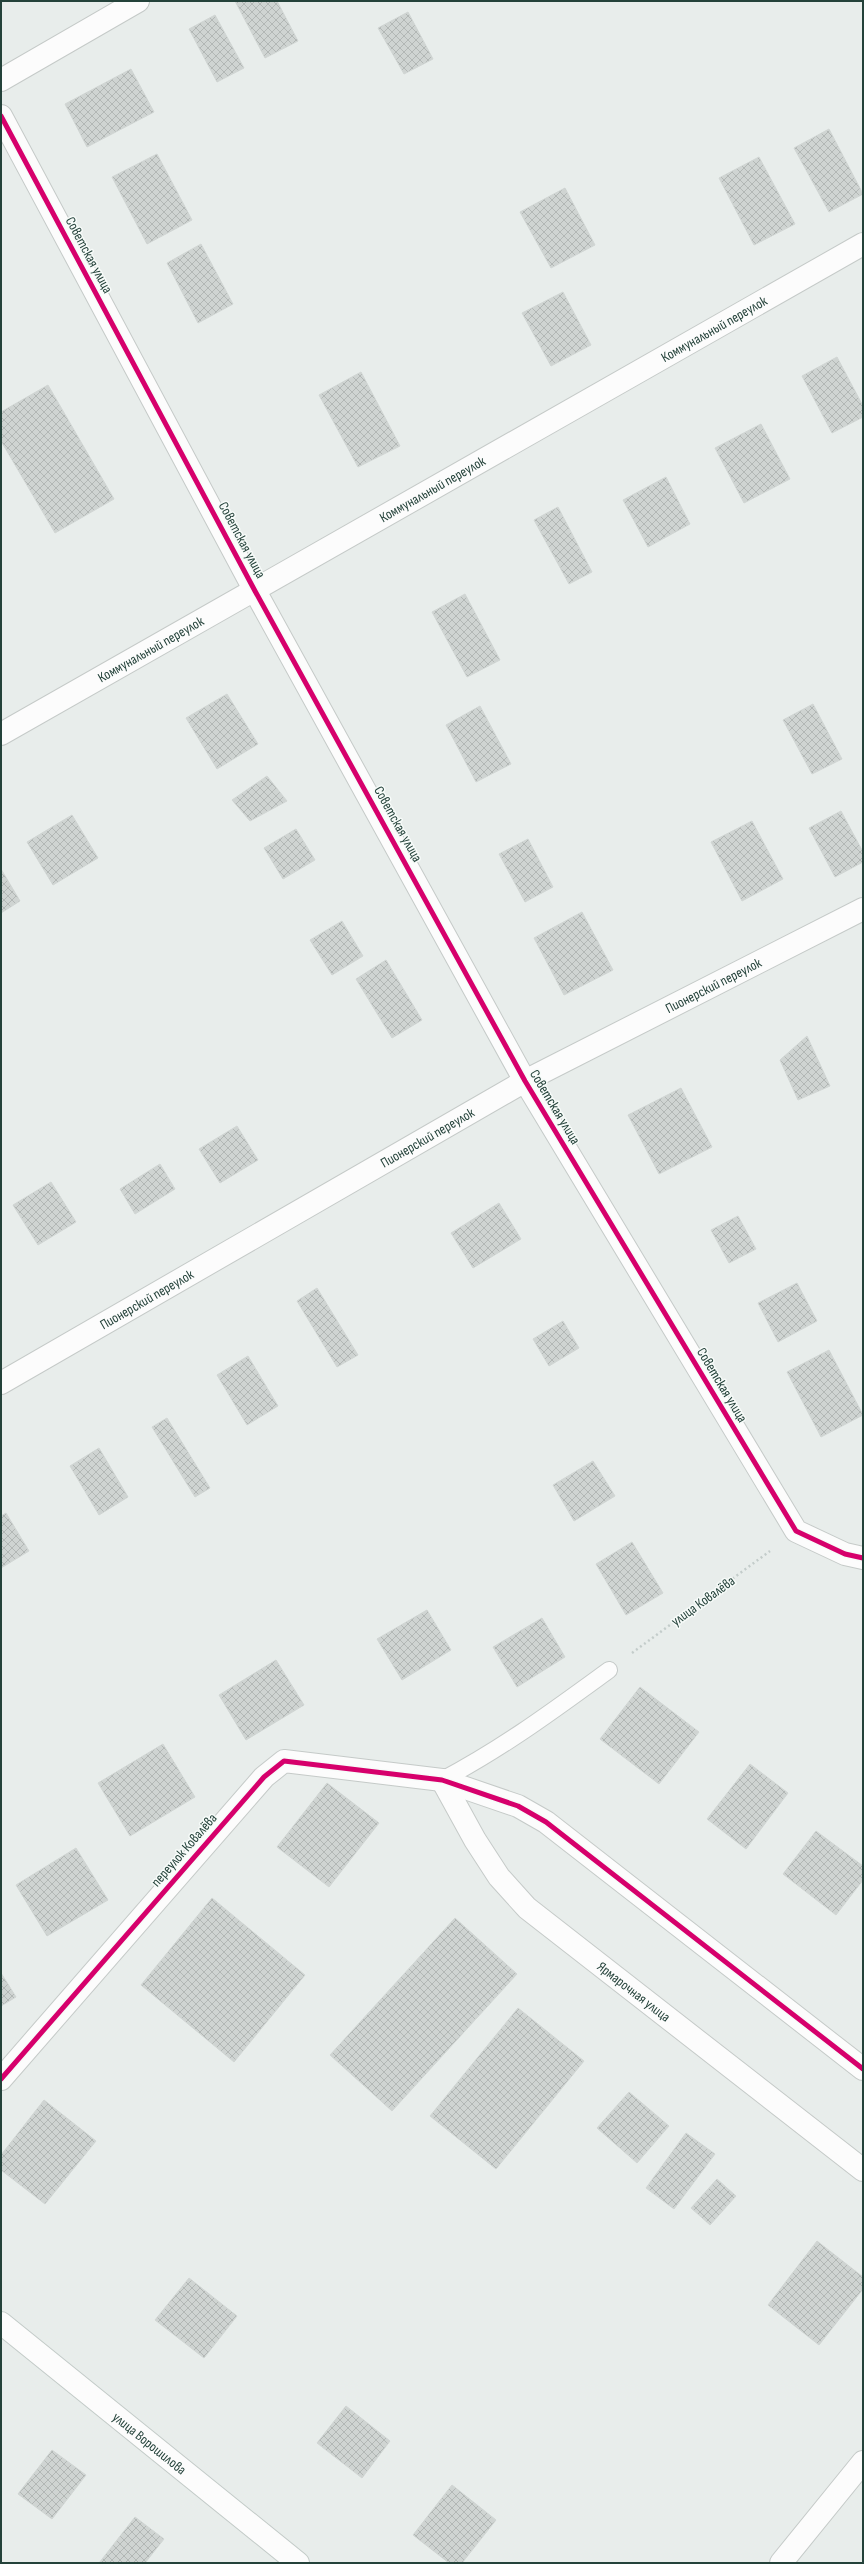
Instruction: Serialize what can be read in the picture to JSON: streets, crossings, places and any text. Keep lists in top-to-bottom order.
{
  "streets": {
    "street": [
      "Советская улица",
      "Коммунальный переулок",
      "Пионерский переулок",
      "переулок Ковалёва",
      "Ярмарочная улица",
      "улица Ворошилова"
    ],
    "path": ["улица Ковалёва"]
  },
  "crossings": [
    ["Советская улица", "Коммунальный переулок"],
    ["Советская улица", "Пионерский переулок"],
    ["Советская улица", "улица Ковалёва"],
    ["переулок Ковалёва", "Ярмарочная улица"]
  ]
}
